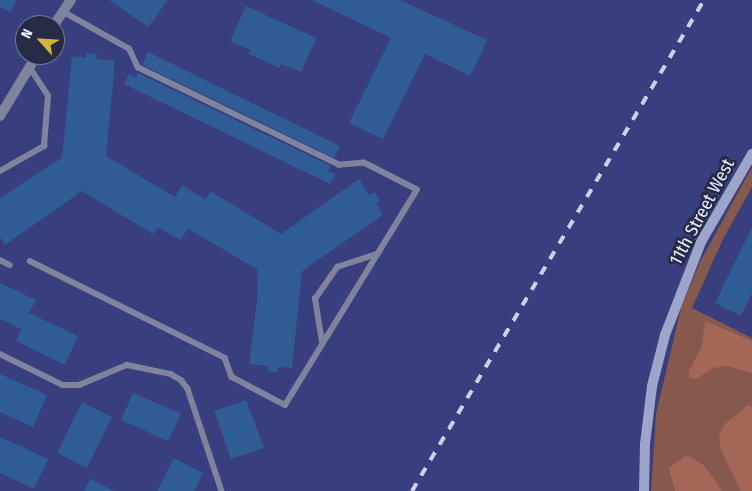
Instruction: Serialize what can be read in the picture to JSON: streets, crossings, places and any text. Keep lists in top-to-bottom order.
{
  "streets": {
    "main road": ["11th Street West"]
  },
  "north": "top left"
}
